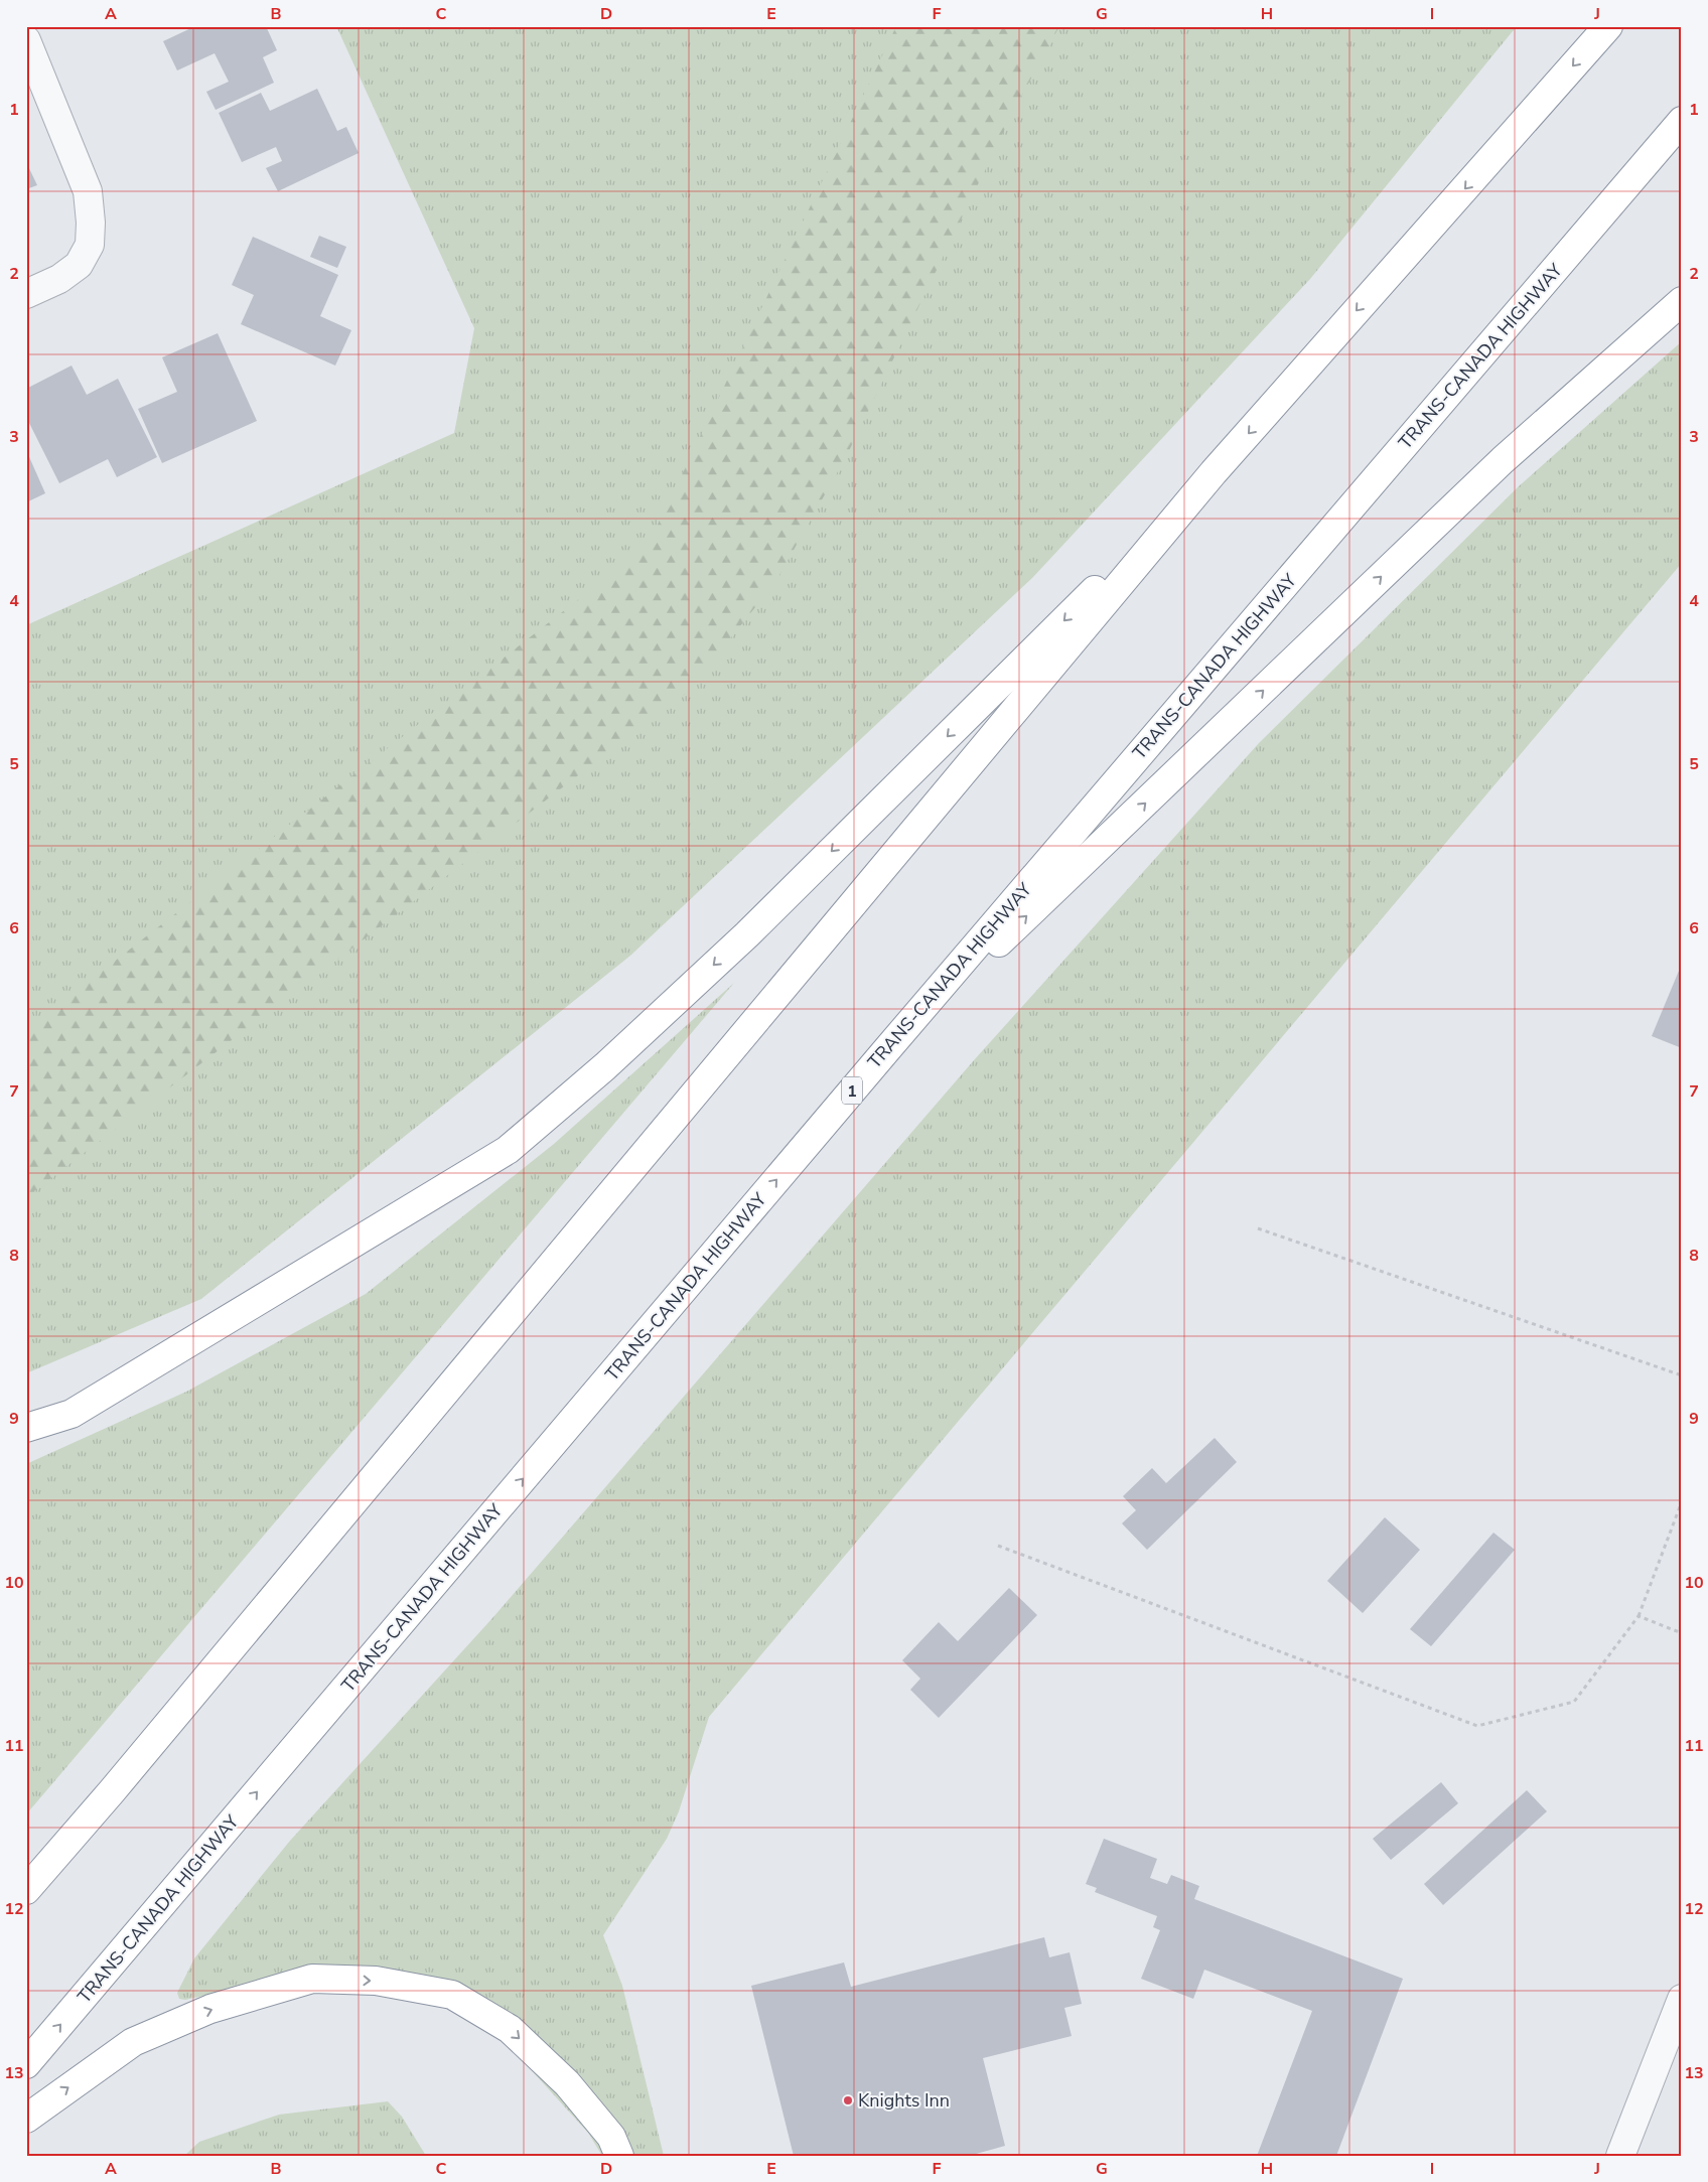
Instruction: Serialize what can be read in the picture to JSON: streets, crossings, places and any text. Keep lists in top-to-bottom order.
{
  "streets": {
    "highway": ["TRANS-CANADA HIGHWAY", "1"]
  },
  "places": ["Knights Inn"],
  "grid": {
    "columns": [
      "A",
      "B",
      "C",
      "D",
      "E",
      "F",
      "G",
      "H",
      "I",
      "J"
    ],
    "rows": [
      "1",
      "2",
      "3",
      "4",
      "5",
      "6",
      "7",
      "8",
      "9",
      "10",
      "11",
      "12",
      "13"
    ]
  }
}
